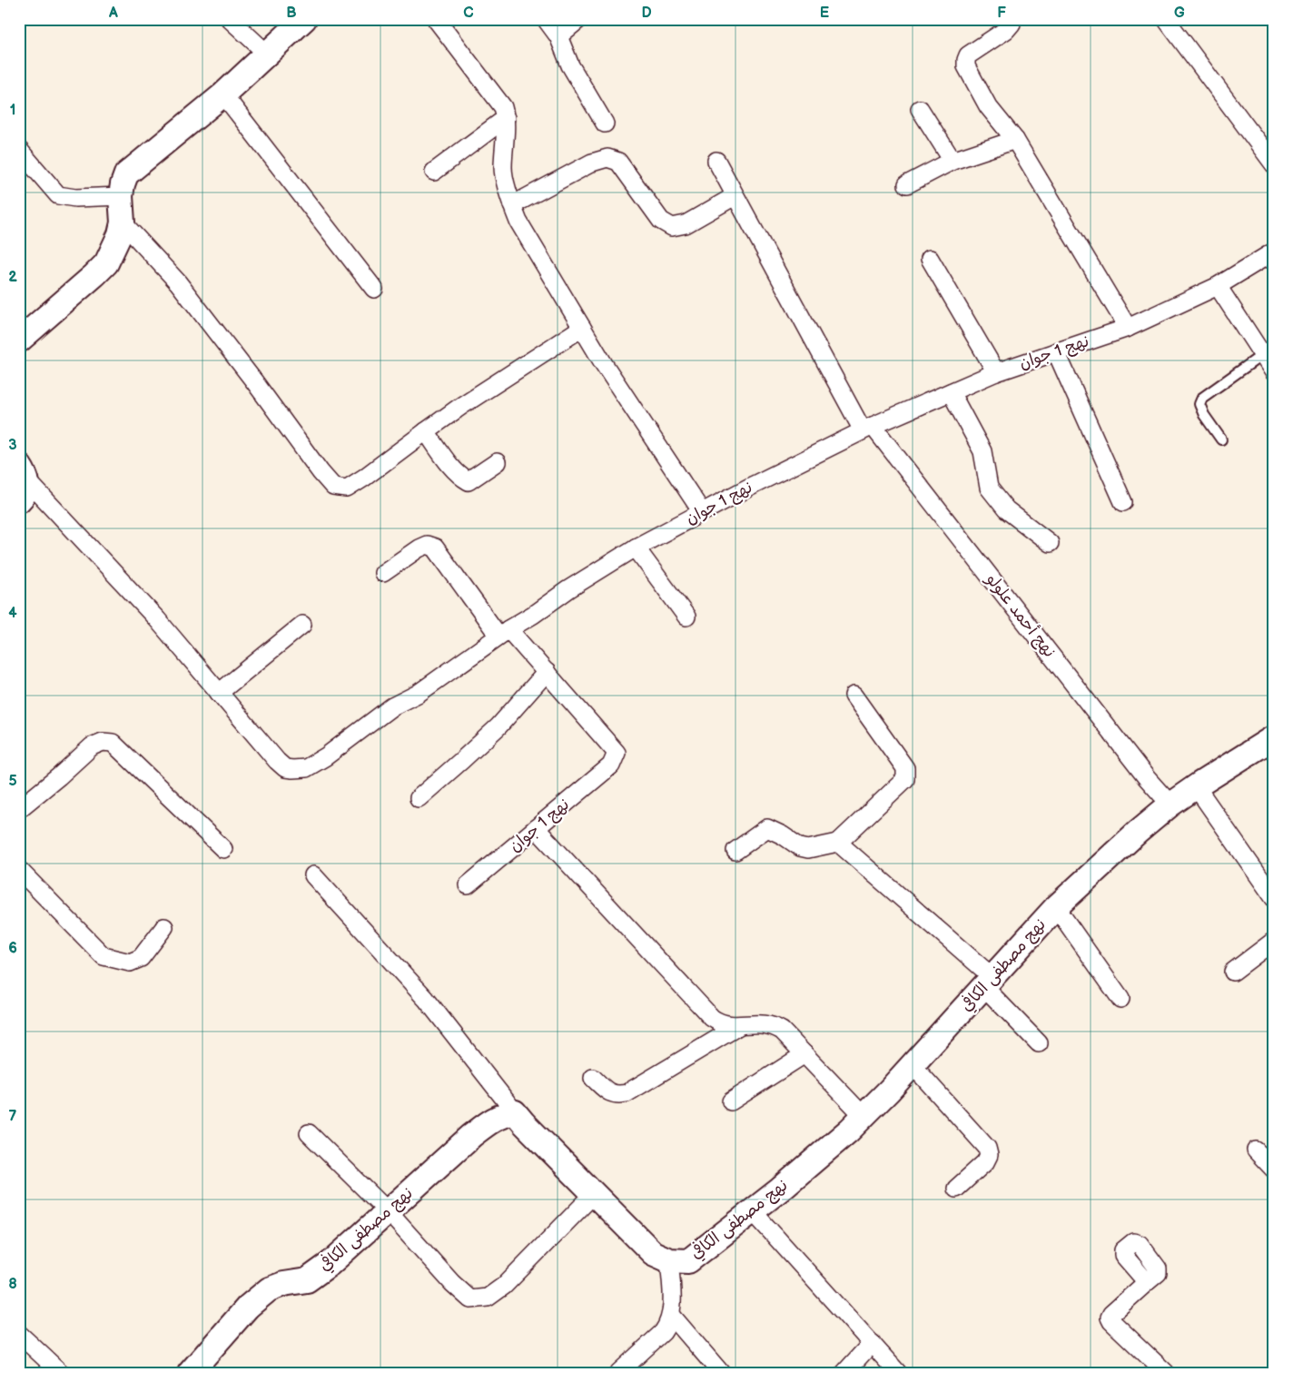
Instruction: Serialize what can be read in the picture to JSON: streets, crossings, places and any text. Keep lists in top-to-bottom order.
{
  "streets": {
    "street": ["نهج 1 جوان", "نهج أحمد علولو", "نهج مصطفى الكافي"]
  },
  "crossings": [
    ["نهج 1 جوان", "نهج أحمد علولو"],
    ["نهج أحمد علولو", "نهج مصطفى الكافي"]
  ],
  "grid": {
    "columns": [
      "A",
      "B",
      "C",
      "D",
      "E",
      "F",
      "G"
    ],
    "rows": [
      "1",
      "2",
      "3",
      "4",
      "5",
      "6",
      "7",
      "8"
    ]
  }
}
